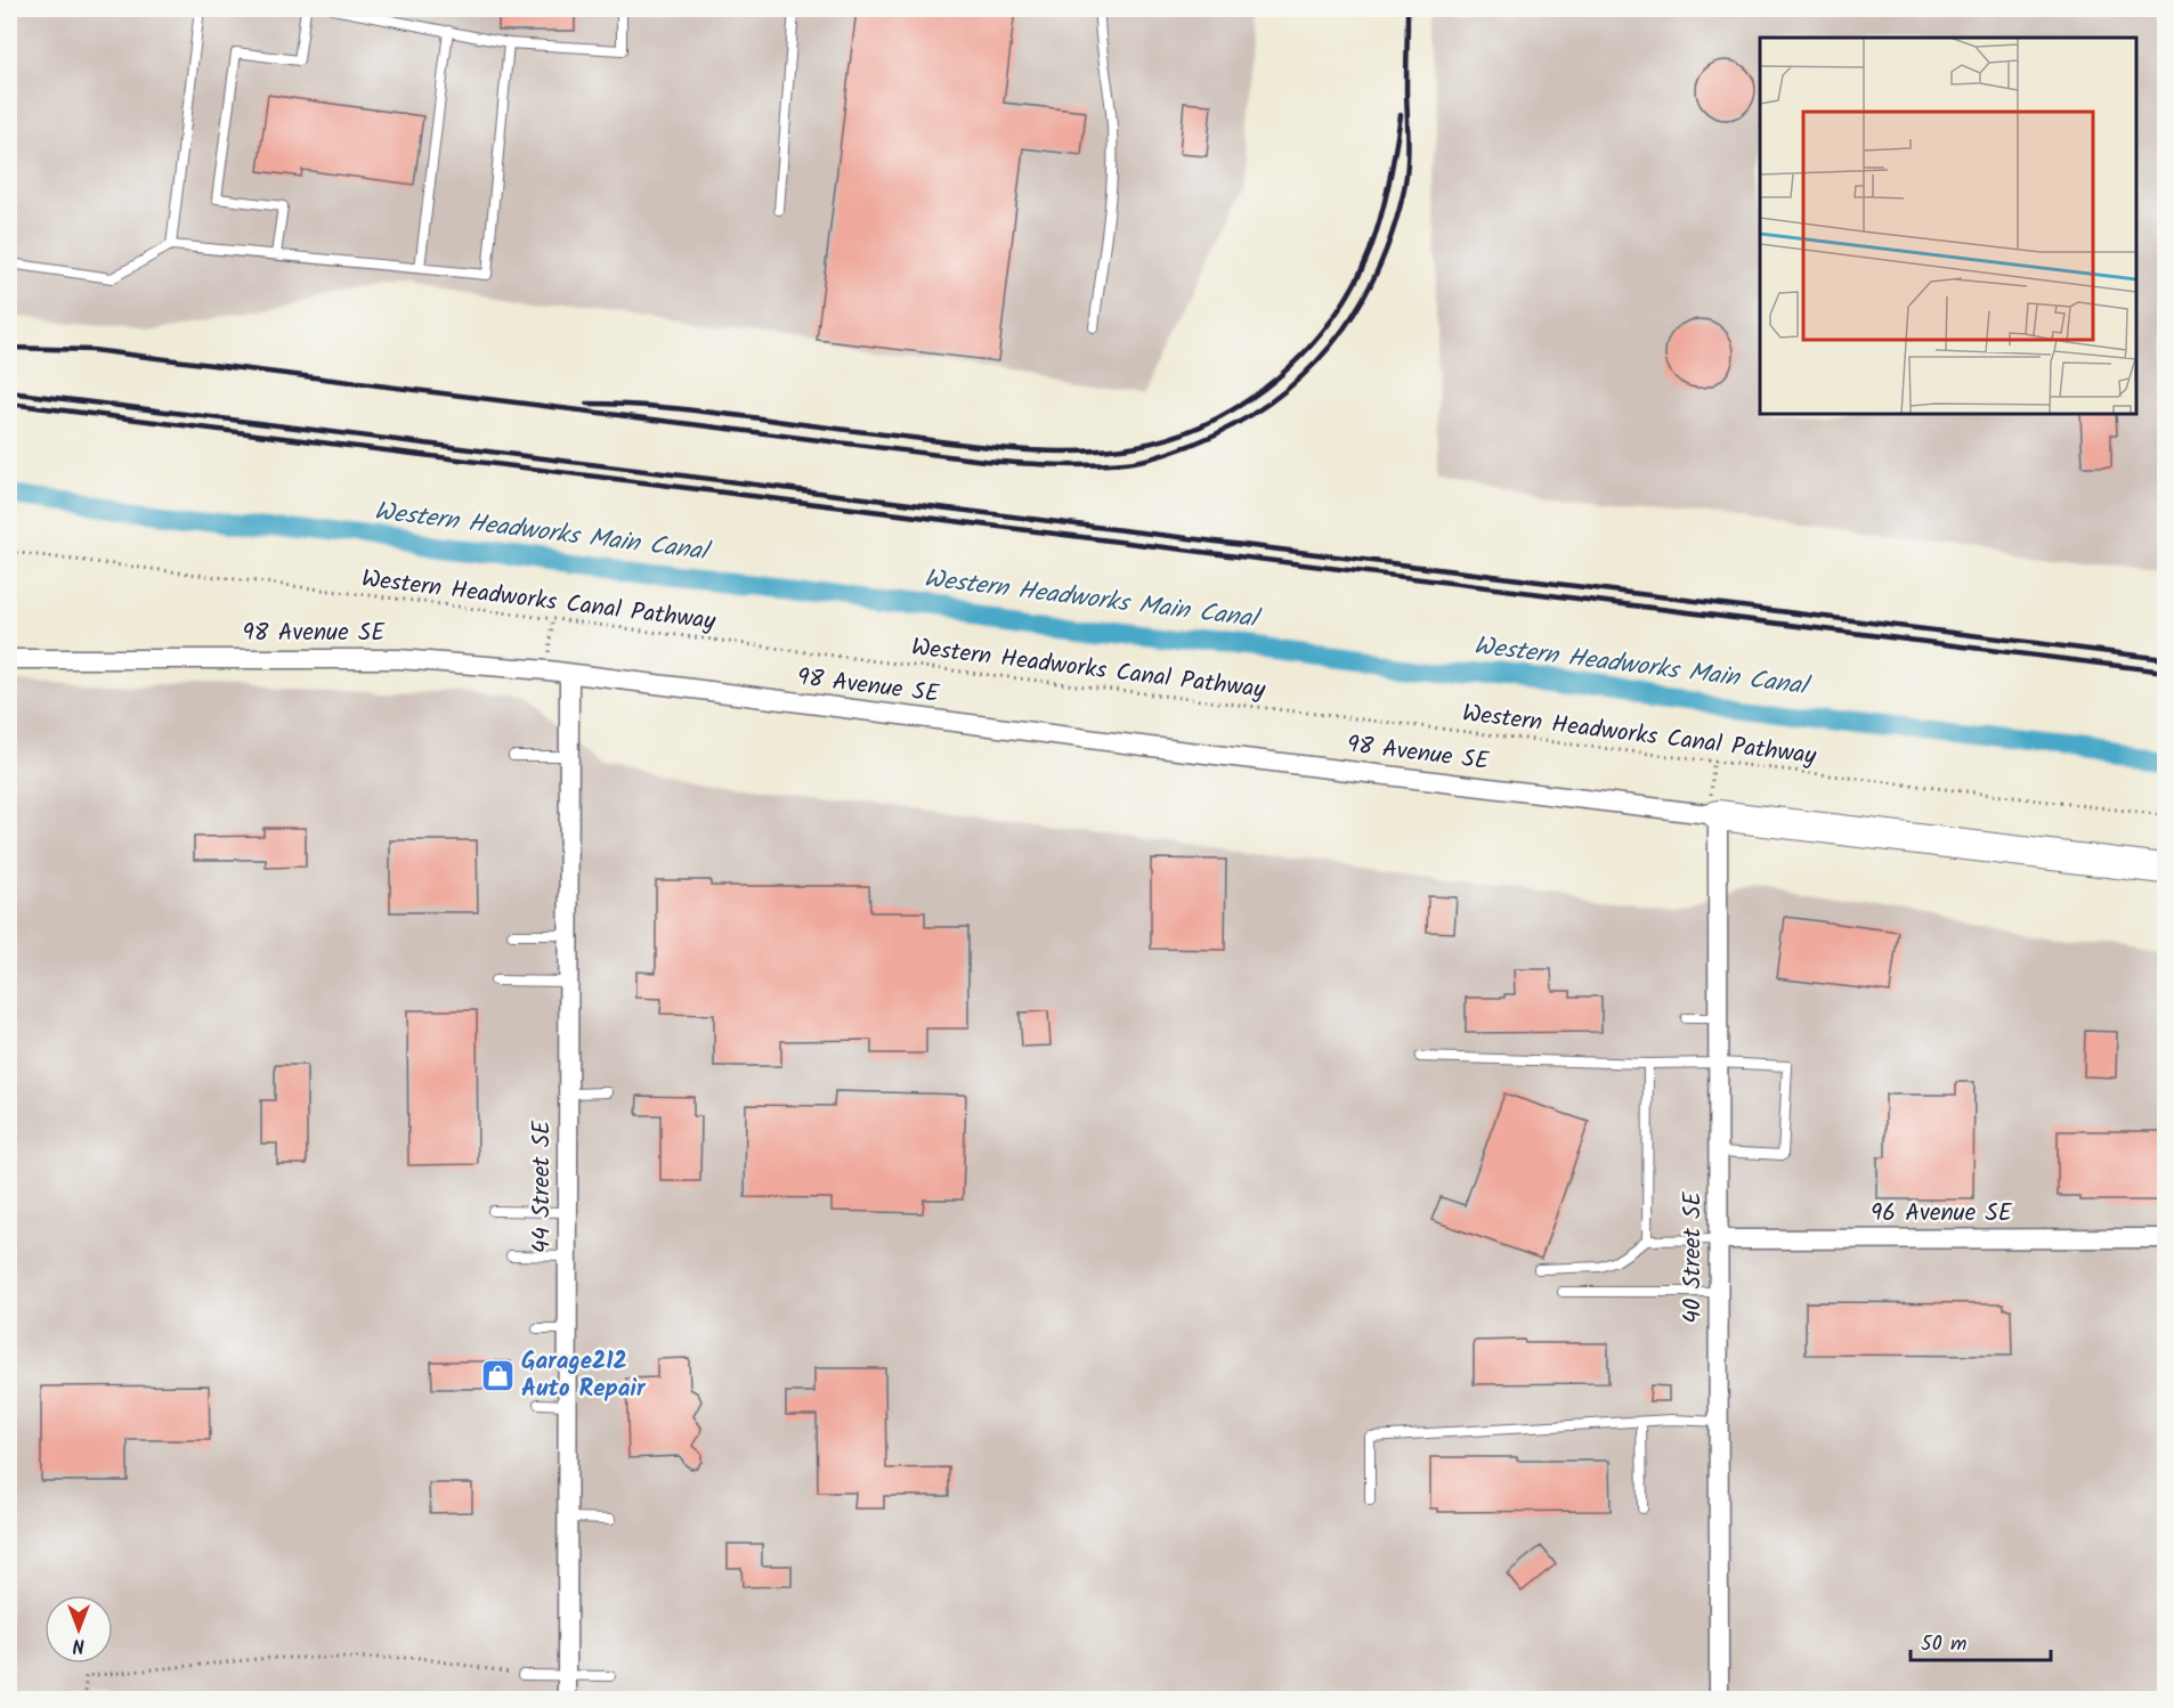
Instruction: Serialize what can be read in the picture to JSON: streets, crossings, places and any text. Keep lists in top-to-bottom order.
{
  "streets": {
    "street": [
      "98 Avenue SE",
      "44 Street SE",
      "96 Avenue SE",
      "40 Street SE"
    ],
    "path": ["Western Headworks Canal Pathway"]
  },
  "crossings": [
    ["98 Avenue SE", "44 Street SE"],
    ["98 Avenue SE", "40 Street SE"],
    ["96 Avenue SE", "40 Street SE"]
  ],
  "water": ["Western Headworks Main Canal"],
  "places": {
    "shop": ["Garage212 Auto Repair"]
  },
  "scale_bar": "50 m",
  "north": "bottom"
}
